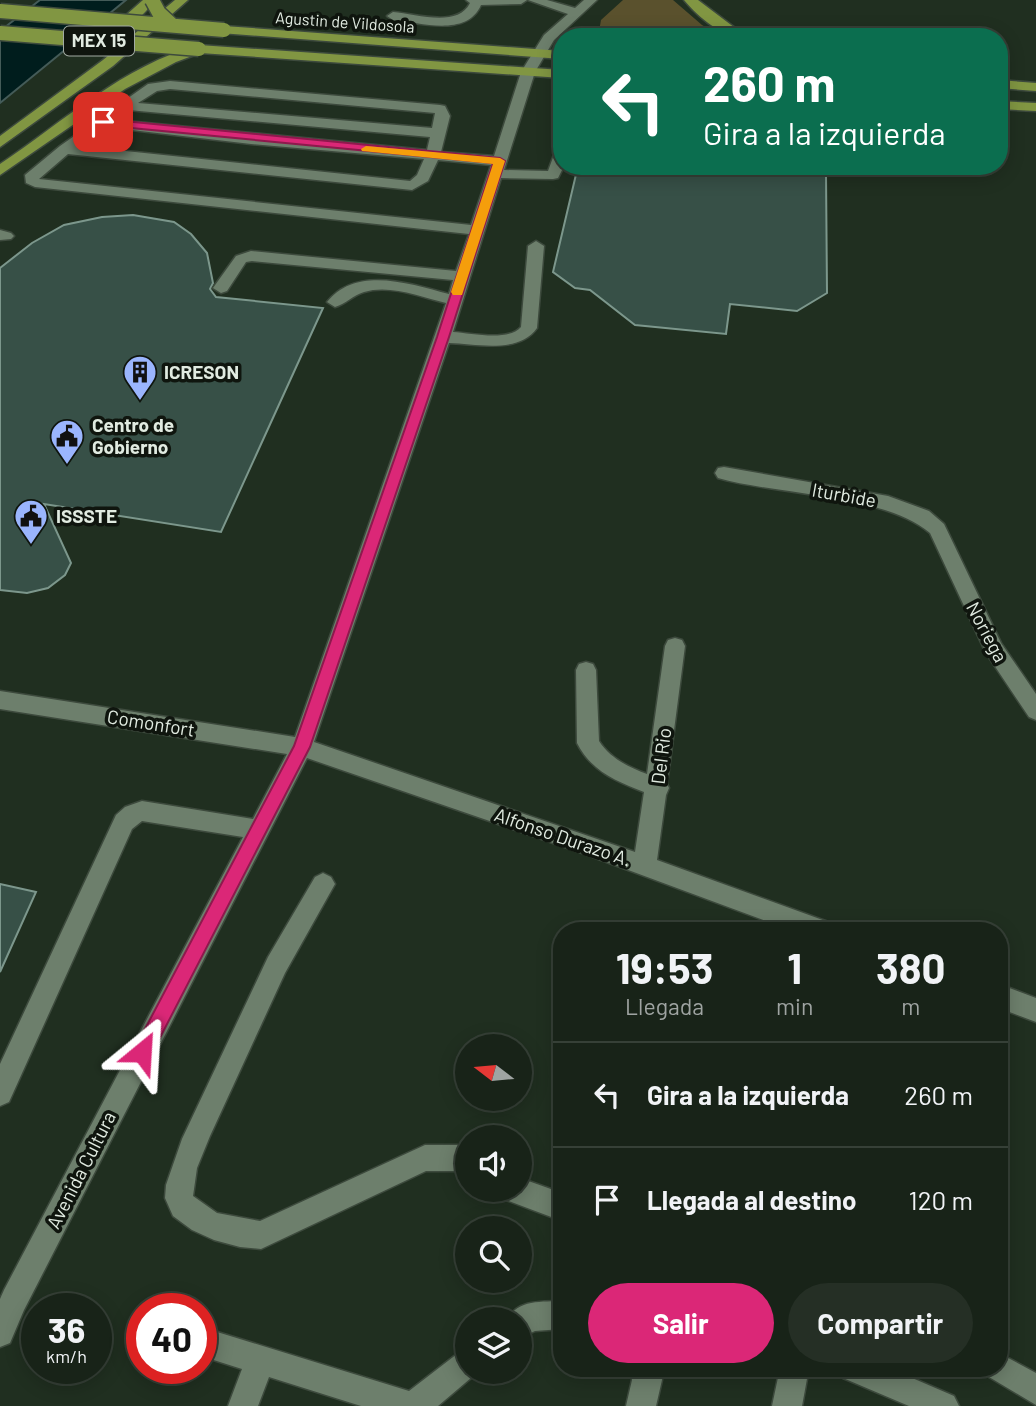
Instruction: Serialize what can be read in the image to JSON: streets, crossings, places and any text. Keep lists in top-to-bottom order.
{
  "streets": {
    "main road": ["Agustin de Vildosola", "MEX 15"],
    "street": [
      "Iturbide",
      "Noriega",
      "Comonfort",
      "Del Rio",
      "Alfonso Durazo A.",
      "Avenida Cultura"
    ]
  },
  "crossings": [
    ["Agustin de Vildosola", "Avenida Cultura"],
    ["Iturbide", "Noriega"],
    ["Comonfort", "Alfonso Durazo A."],
    ["Comonfort", "Avenida Cultura"],
    ["Del Rio", "Alfonso Durazo A."],
    ["Alfonso Durazo A.", "Avenida Cultura"]
  ],
  "places": {
    "building": ["ICRESON"],
    "public building": ["Centro de Gobierno", "ISSSTE"]
  },
  "north": "left",
  "page": {
    "turn": ["260 m", "Gira a la izquierda"],
    "eta": [
      "19:53",
      "Llegada",
      "1",
      "min",
      "380",
      "m"
    ],
    "list": [
      {
        "name": "Gira a la izquierda",
        "value": "260 m"
      },
      {
        "name": "Llegada al destino",
        "value": "120 m"
      }
    ],
    "buttons": ["Salir", "Compartir"],
    "speed": "36 km/h",
    "limit": "40"
  }
}
